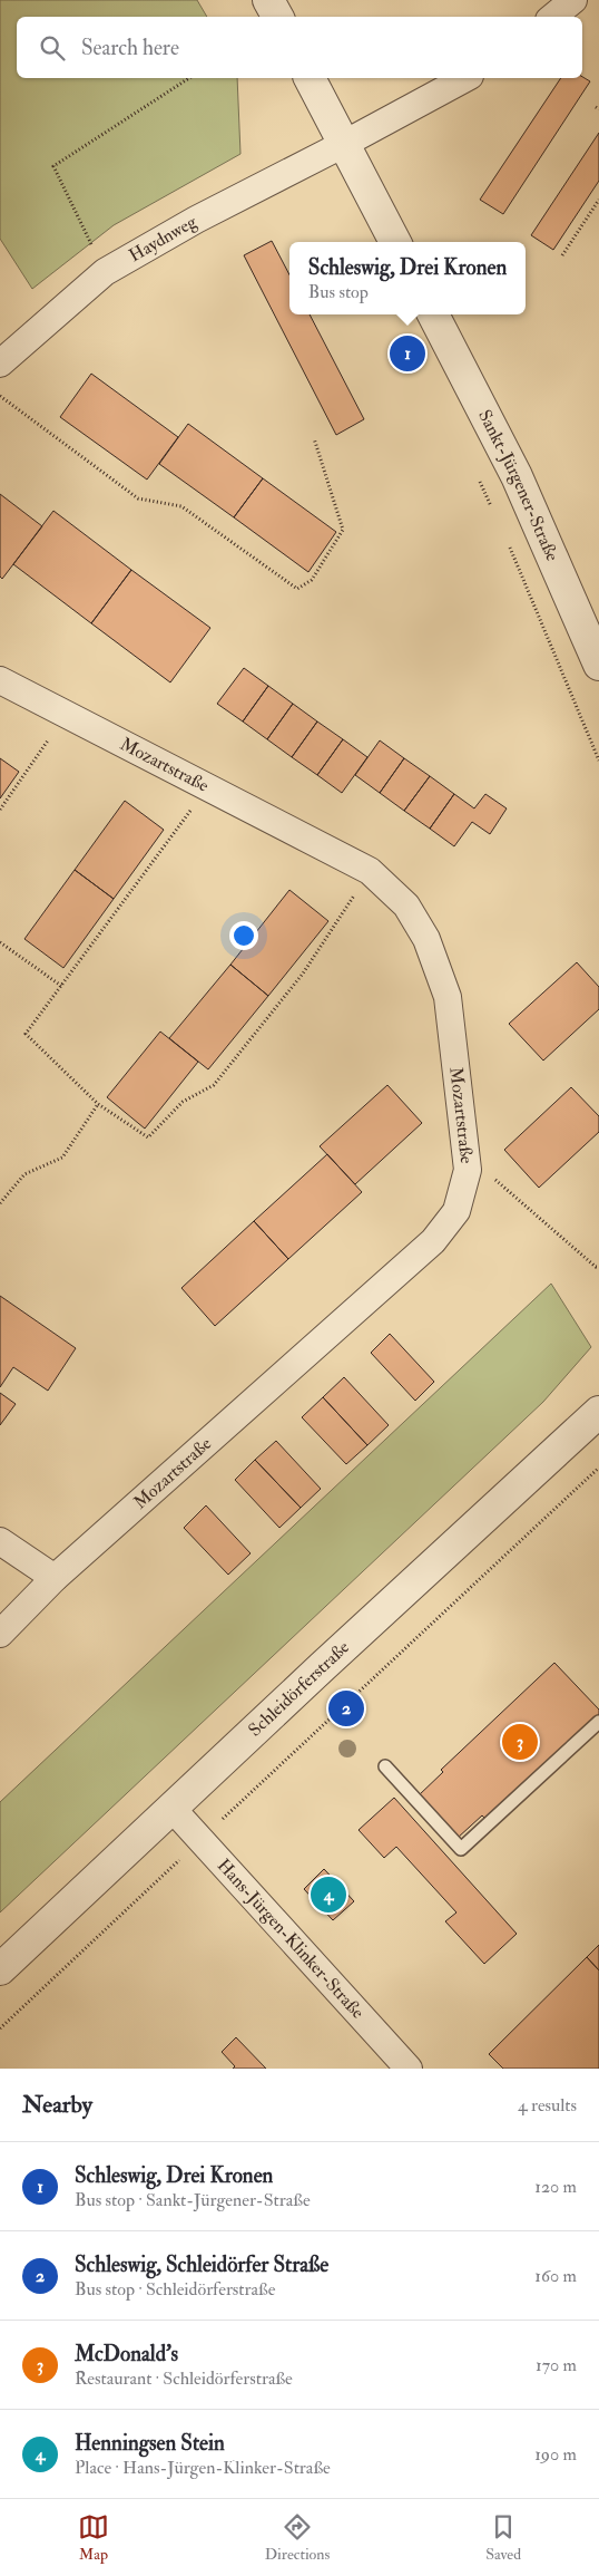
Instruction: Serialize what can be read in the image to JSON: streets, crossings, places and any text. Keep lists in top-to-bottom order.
{
  "streets": {
    "street": [
      "Haydnweg",
      "Sankt-Jürgener-Straße",
      "Mozartstraße",
      "Schleidörferstraße",
      "Hans-Jürgen-Klinker-Straße"
    ]
  },
  "crossings": [
    ["Schleidörferstraße", "Hans-Jürgen-Klinker-Straße"]
  ],
  "page": {
    "search": "Search here",
    "popup": ["Schleswig, Drei Kronen", "Bus stop"],
    "pins": [
      "1",
      "2",
      "3",
      "4"
    ],
    "heading": ["Nearby", "4 results"],
    "list": [
      {
        "mark": "1",
        "name": "Schleswig, Drei Kronen",
        "note": "Bus stop · Sankt-Jürgener-Straße",
        "value": "120 m"
      },
      {
        "mark": "2",
        "name": "Schleswig, Schleidörfer Straße",
        "note": "Bus stop · Schleidörferstraße",
        "value": "160 m"
      },
      {
        "mark": "3",
        "name": "McDonald's",
        "note": "Restaurant · Schleidörferstraße",
        "value": "170 m"
      },
      {
        "mark": "4",
        "name": "Henningsen Stein",
        "note": "Place · Hans-Jürgen-Klinker-Straße",
        "value": "190 m"
      }
    ],
    "nav": ["Map", "Directions", "Saved"]
  }
}
